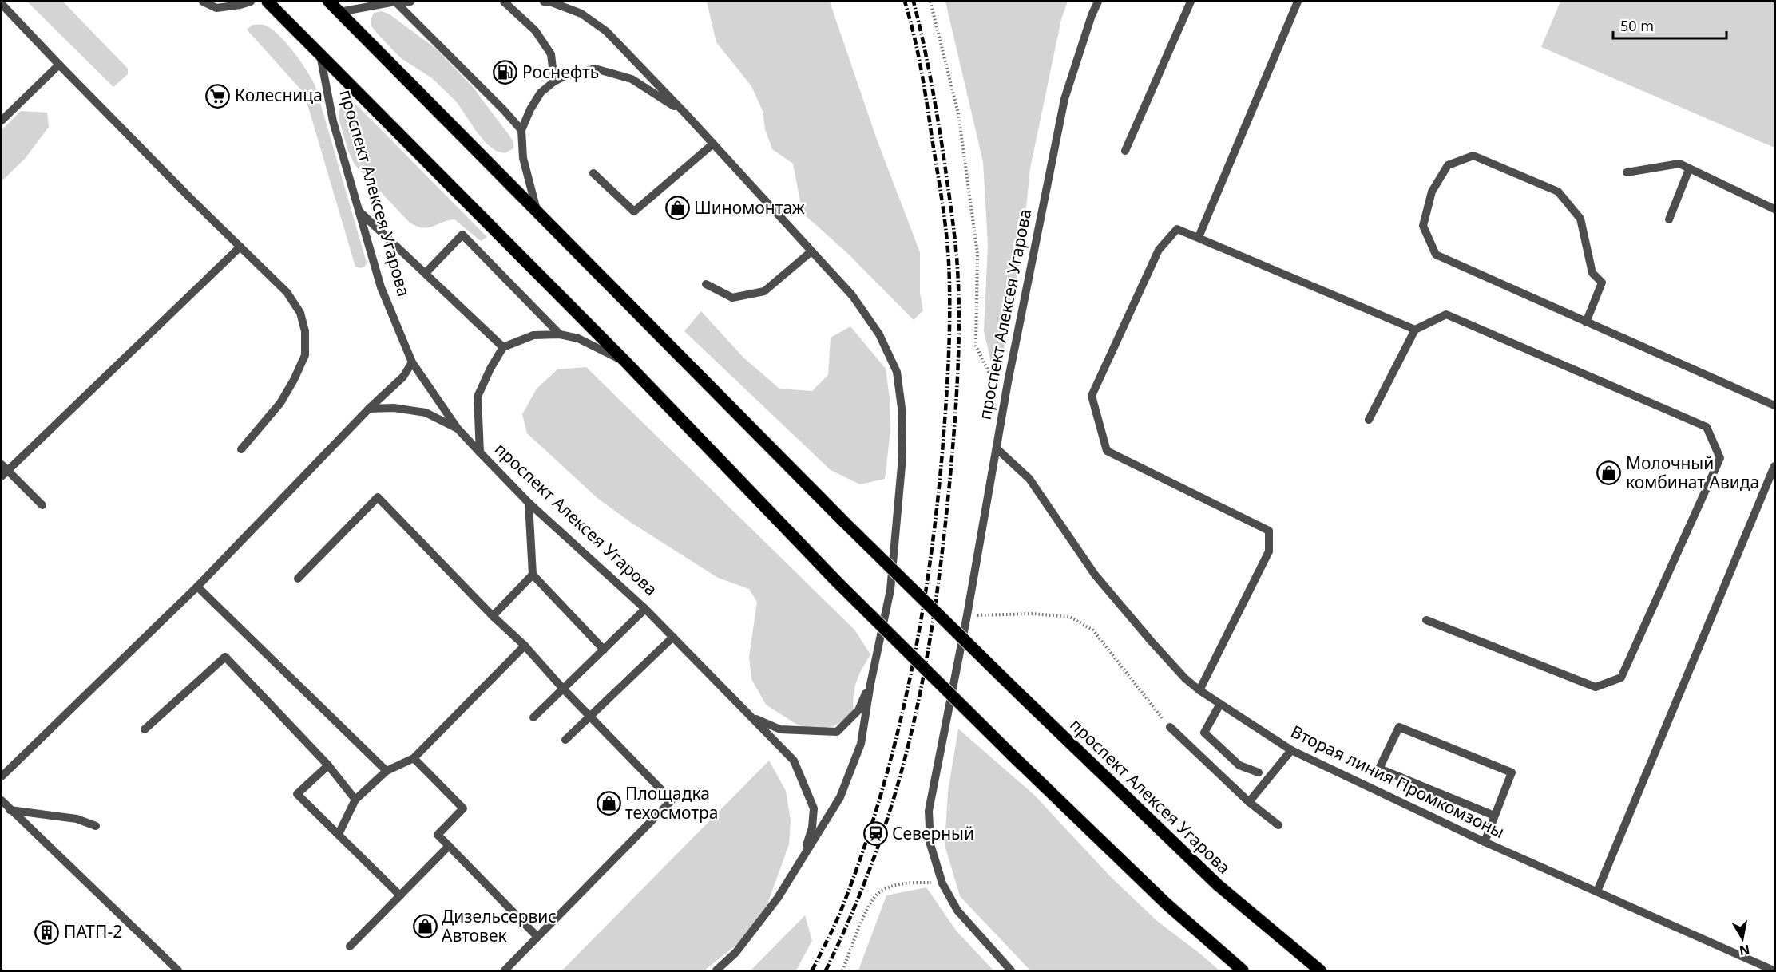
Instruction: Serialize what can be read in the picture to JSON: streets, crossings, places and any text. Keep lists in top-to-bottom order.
{
  "streets": {
    "main road": ["проспект Алексея Угарова"],
    "street": ["Вторая линия Промкомзоны"]
  },
  "crossings": [
    ["проспект Алексея Угарова", "Вторая линия Промкомзоны"]
  ],
  "places": {
    "fuel station": ["Роснефть"],
    "supermarket": ["Колесница"],
    "shop": [
      "Шиномонтаж",
      "Молочный комбинат Авида",
      "Площадка техосмотра",
      "Дизельсервис Автовек"
    ],
    "station": ["Северный"],
    "building": ["ПАТП-2"]
  },
  "scale_bar": "50 m",
  "north": "bottom"
}
